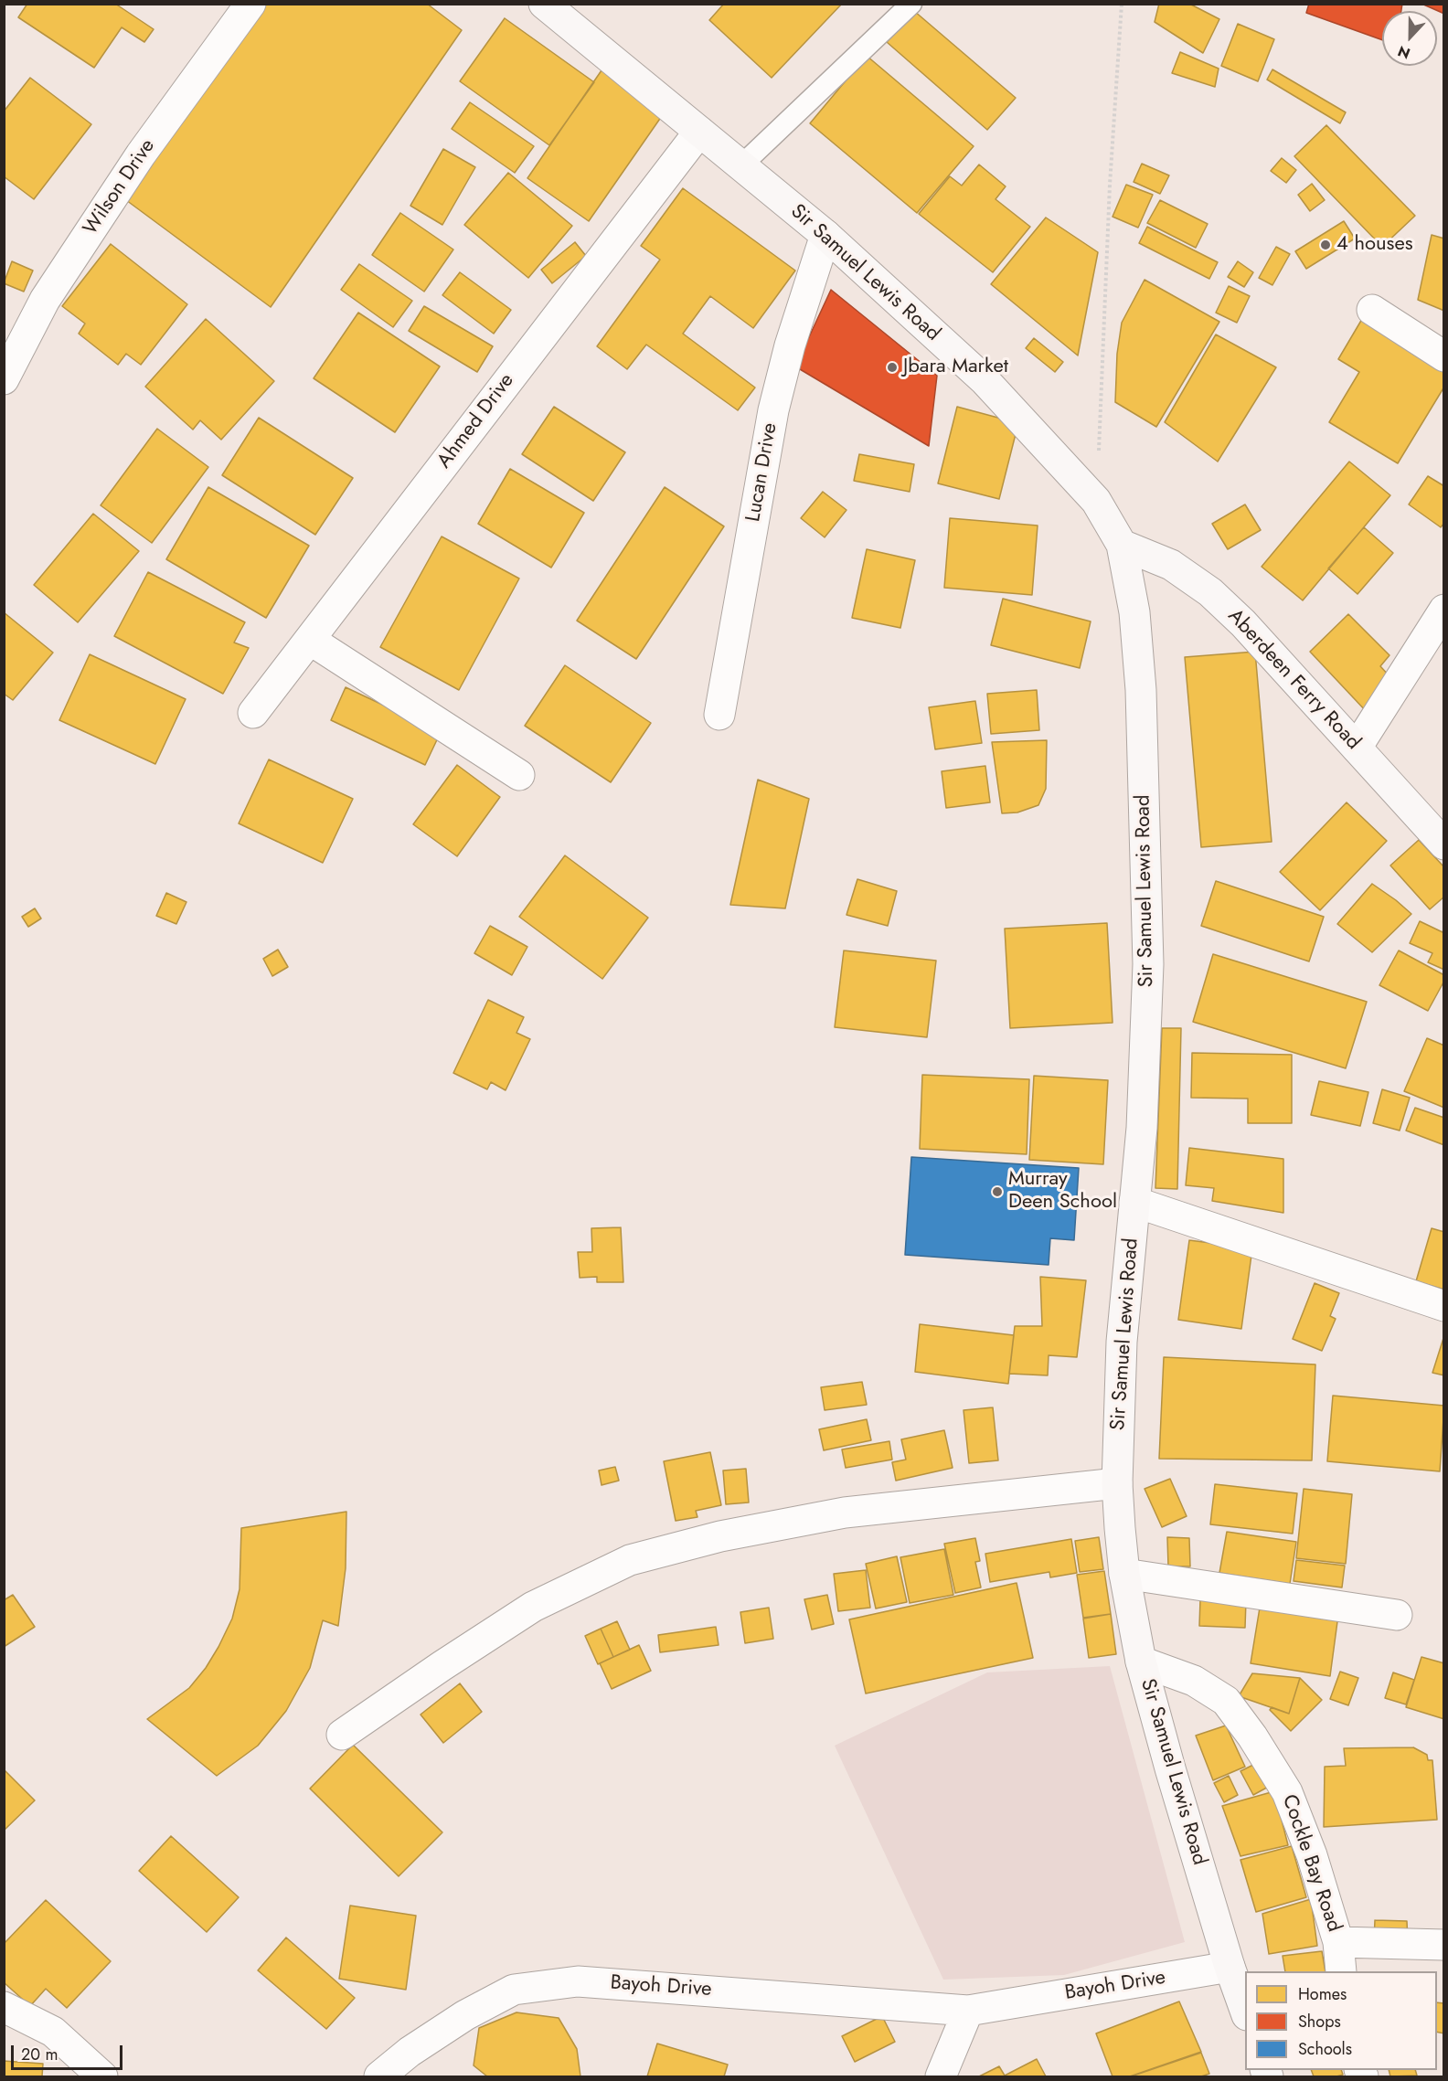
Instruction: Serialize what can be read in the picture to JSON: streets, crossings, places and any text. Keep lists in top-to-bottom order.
{
  "streets": {
    "main road": ["Sir Samuel Lewis Road", "Aberdeen Ferry Road"],
    "street": [
      "Wilson Drive",
      "Ahmed Drive",
      "Lucan Drive",
      "Cockle Bay Road",
      "Bayoh Drive"
    ]
  },
  "crossings": [
    ["Sir Samuel Lewis Road", "Ahmed Drive"],
    ["Sir Samuel Lewis Road", "Lucan Drive"],
    ["Sir Samuel Lewis Road", "Aberdeen Ferry Road"],
    ["Sir Samuel Lewis Road", "Cockle Bay Road"],
    ["Sir Samuel Lewis Road", "Bayoh Drive"]
  ],
  "places": ["4 houses", "Jbara Market", "Murray Deen School"],
  "legend": ["Homes", "Shops", "Schools"],
  "scale_bar": "20 m",
  "north": "bottom"
}
